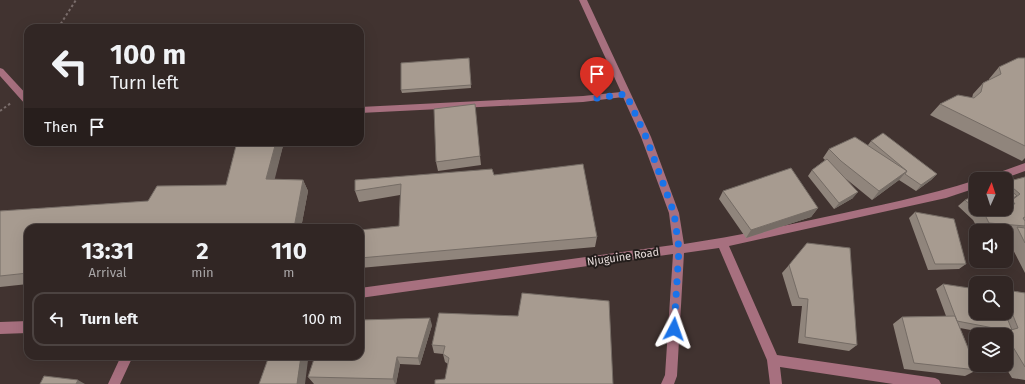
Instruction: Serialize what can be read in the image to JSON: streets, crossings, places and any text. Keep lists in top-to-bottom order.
{
  "streets": {
    "street": ["Njuguine Road"]
  },
  "north": "top",
  "page": {
    "turn": ["100 m", "Turn left"],
    "then": "Then",
    "eta": [
      "13:31",
      "Arrival",
      "2",
      "min",
      "110",
      "m"
    ],
    "list": [
      {
        "name": "Turn left",
        "value": "100 m"
      }
    ]
  }
}
